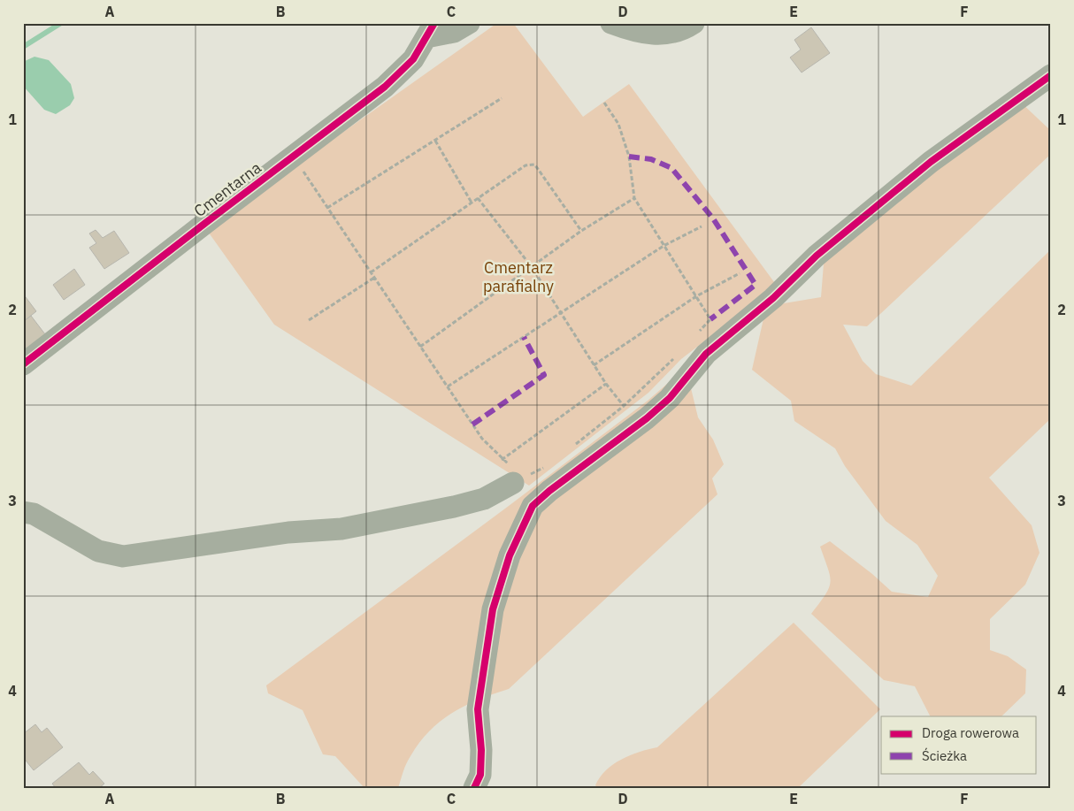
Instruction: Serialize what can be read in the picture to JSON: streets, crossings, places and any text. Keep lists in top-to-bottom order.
{
  "streets": {
    "street": ["Cmentarna"]
  },
  "parks": ["Cmentarz parafialny"],
  "legend": ["Droga rowerowa", "Ścieżka"],
  "grid": {
    "columns": [
      "A",
      "B",
      "C",
      "D",
      "E",
      "F"
    ],
    "rows": [
      "1",
      "2",
      "3",
      "4"
    ]
  }
}
